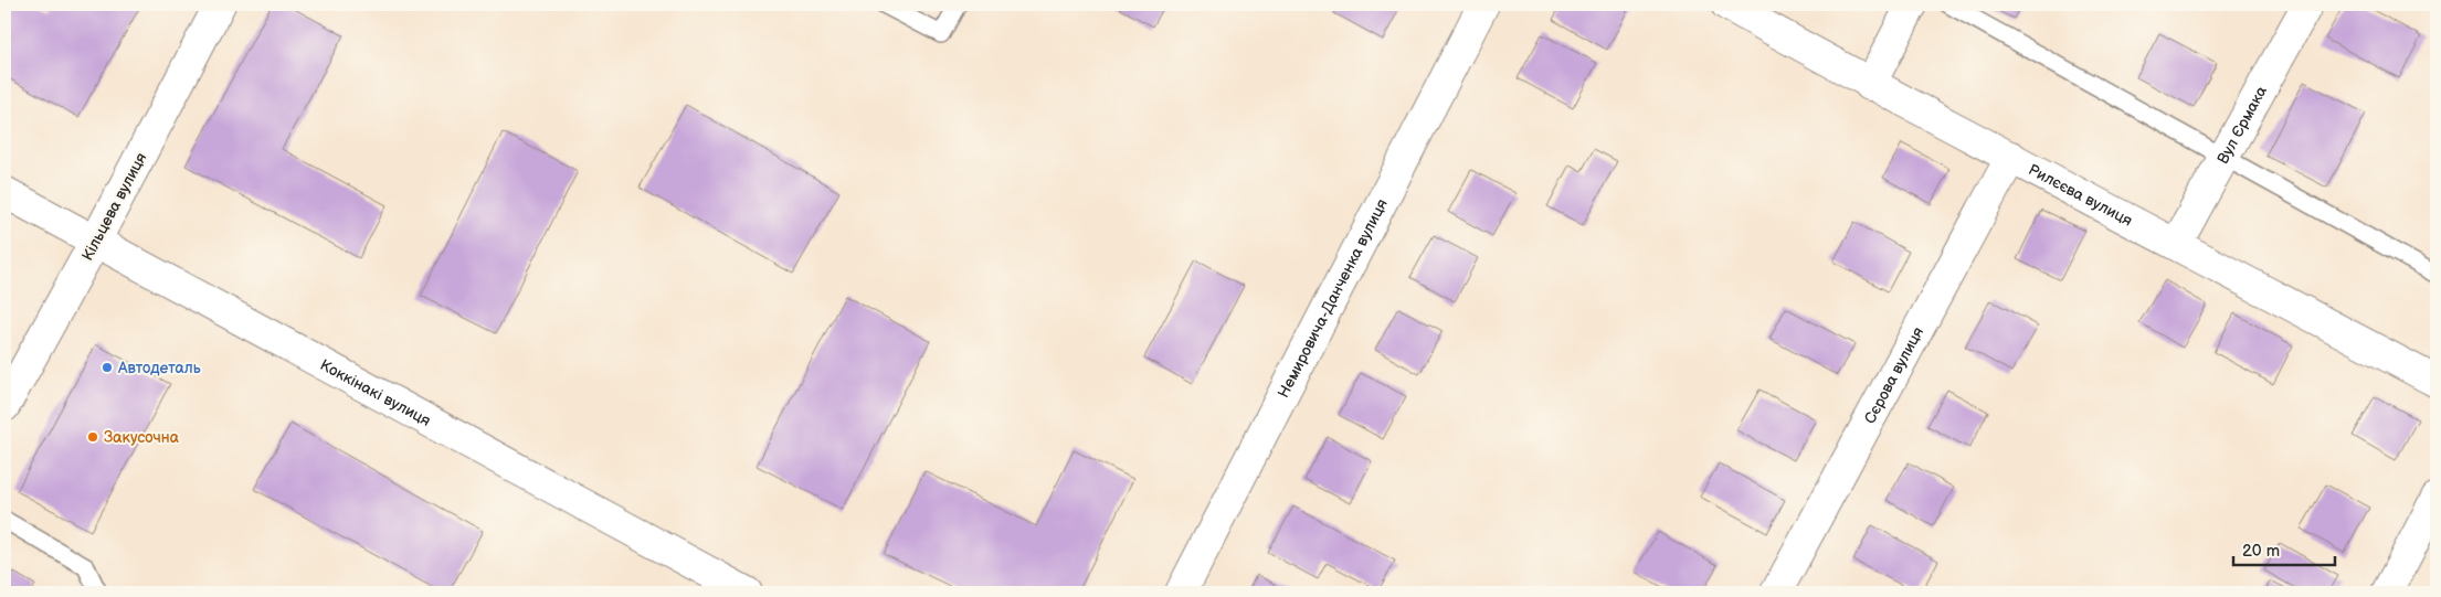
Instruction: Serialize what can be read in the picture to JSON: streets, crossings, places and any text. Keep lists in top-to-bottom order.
{
  "streets": {
    "street": [
      "Вул Єрмака",
      "Рилєєва вулиця",
      "Кільцева вулиця",
      "Немировича-Данченка вулиця",
      "Сєрова вулиця",
      "Коккінакі вулиця"
    ]
  },
  "crossings": [
    ["Вул Єрмака", "Рилєєва вулиця"],
    ["Рилєєва вулиця", "Сєрова вулиця"],
    ["Кільцева вулиця", "Коккінакі вулиця"]
  ],
  "places": ["Автодеталь", "Закусочна"],
  "scale_bar": "20 m"
}
